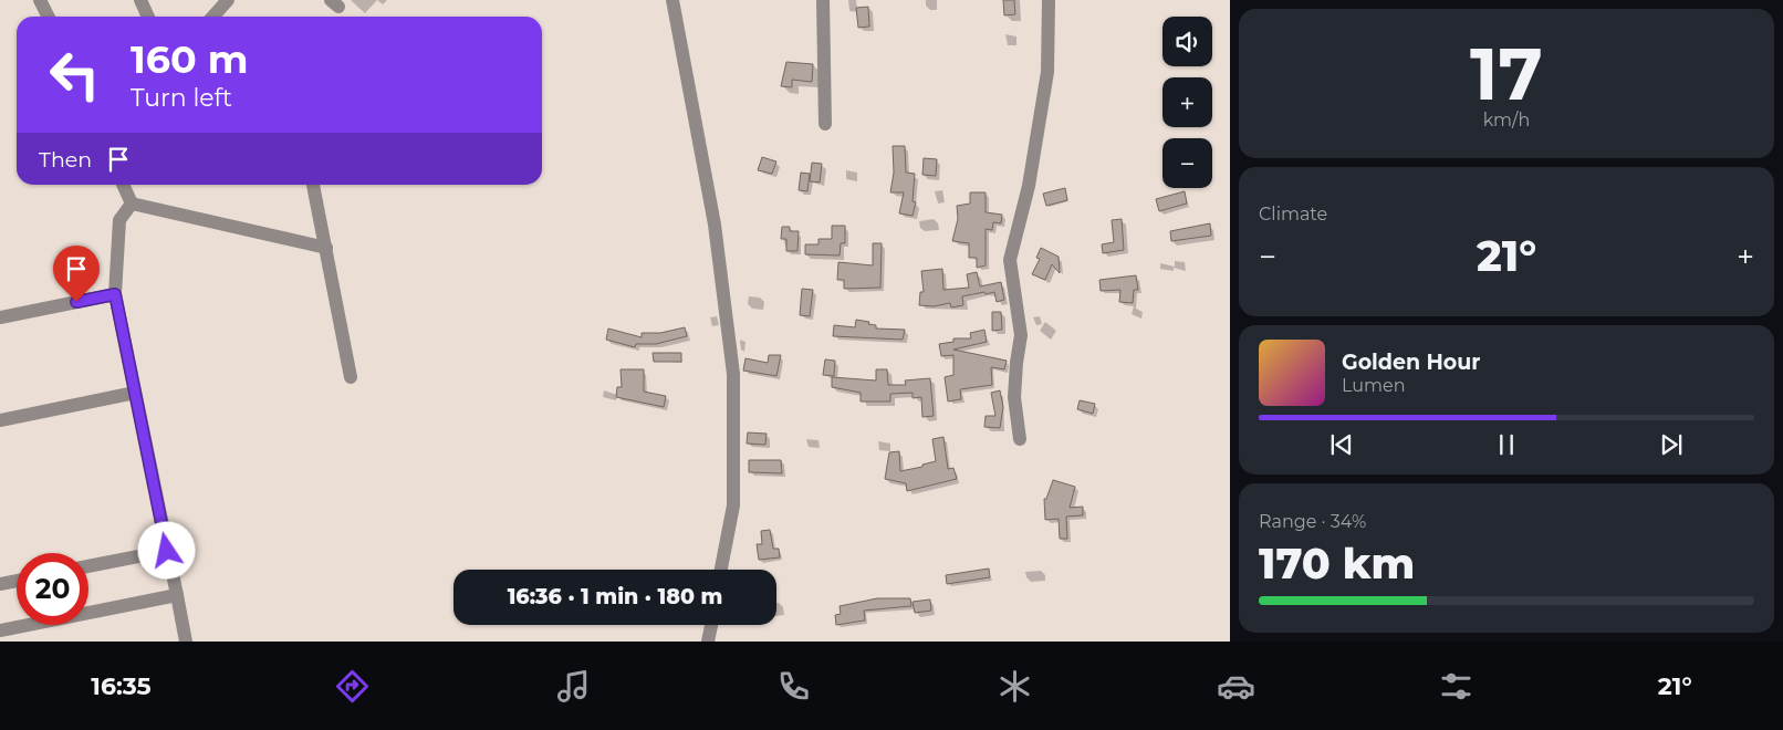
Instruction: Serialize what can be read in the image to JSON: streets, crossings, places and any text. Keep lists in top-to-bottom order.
{
  "page": {
    "tile": [
      ["17", "km/h"],
      "Climate",
      ["Range · 34%", "170 km"]
    ],
    "map_buttons": ["+", "−"],
    "turn": ["160 m", "Turn left"],
    "then": "Then",
    "heat": ["−", "21°", "+"],
    "song": ["Golden Hour", "Lumen"],
    "limit": "20",
    "trip": "16:36 · 1 min · 180 m",
    "tabs": ["16:35", "21°"]
  }
}
